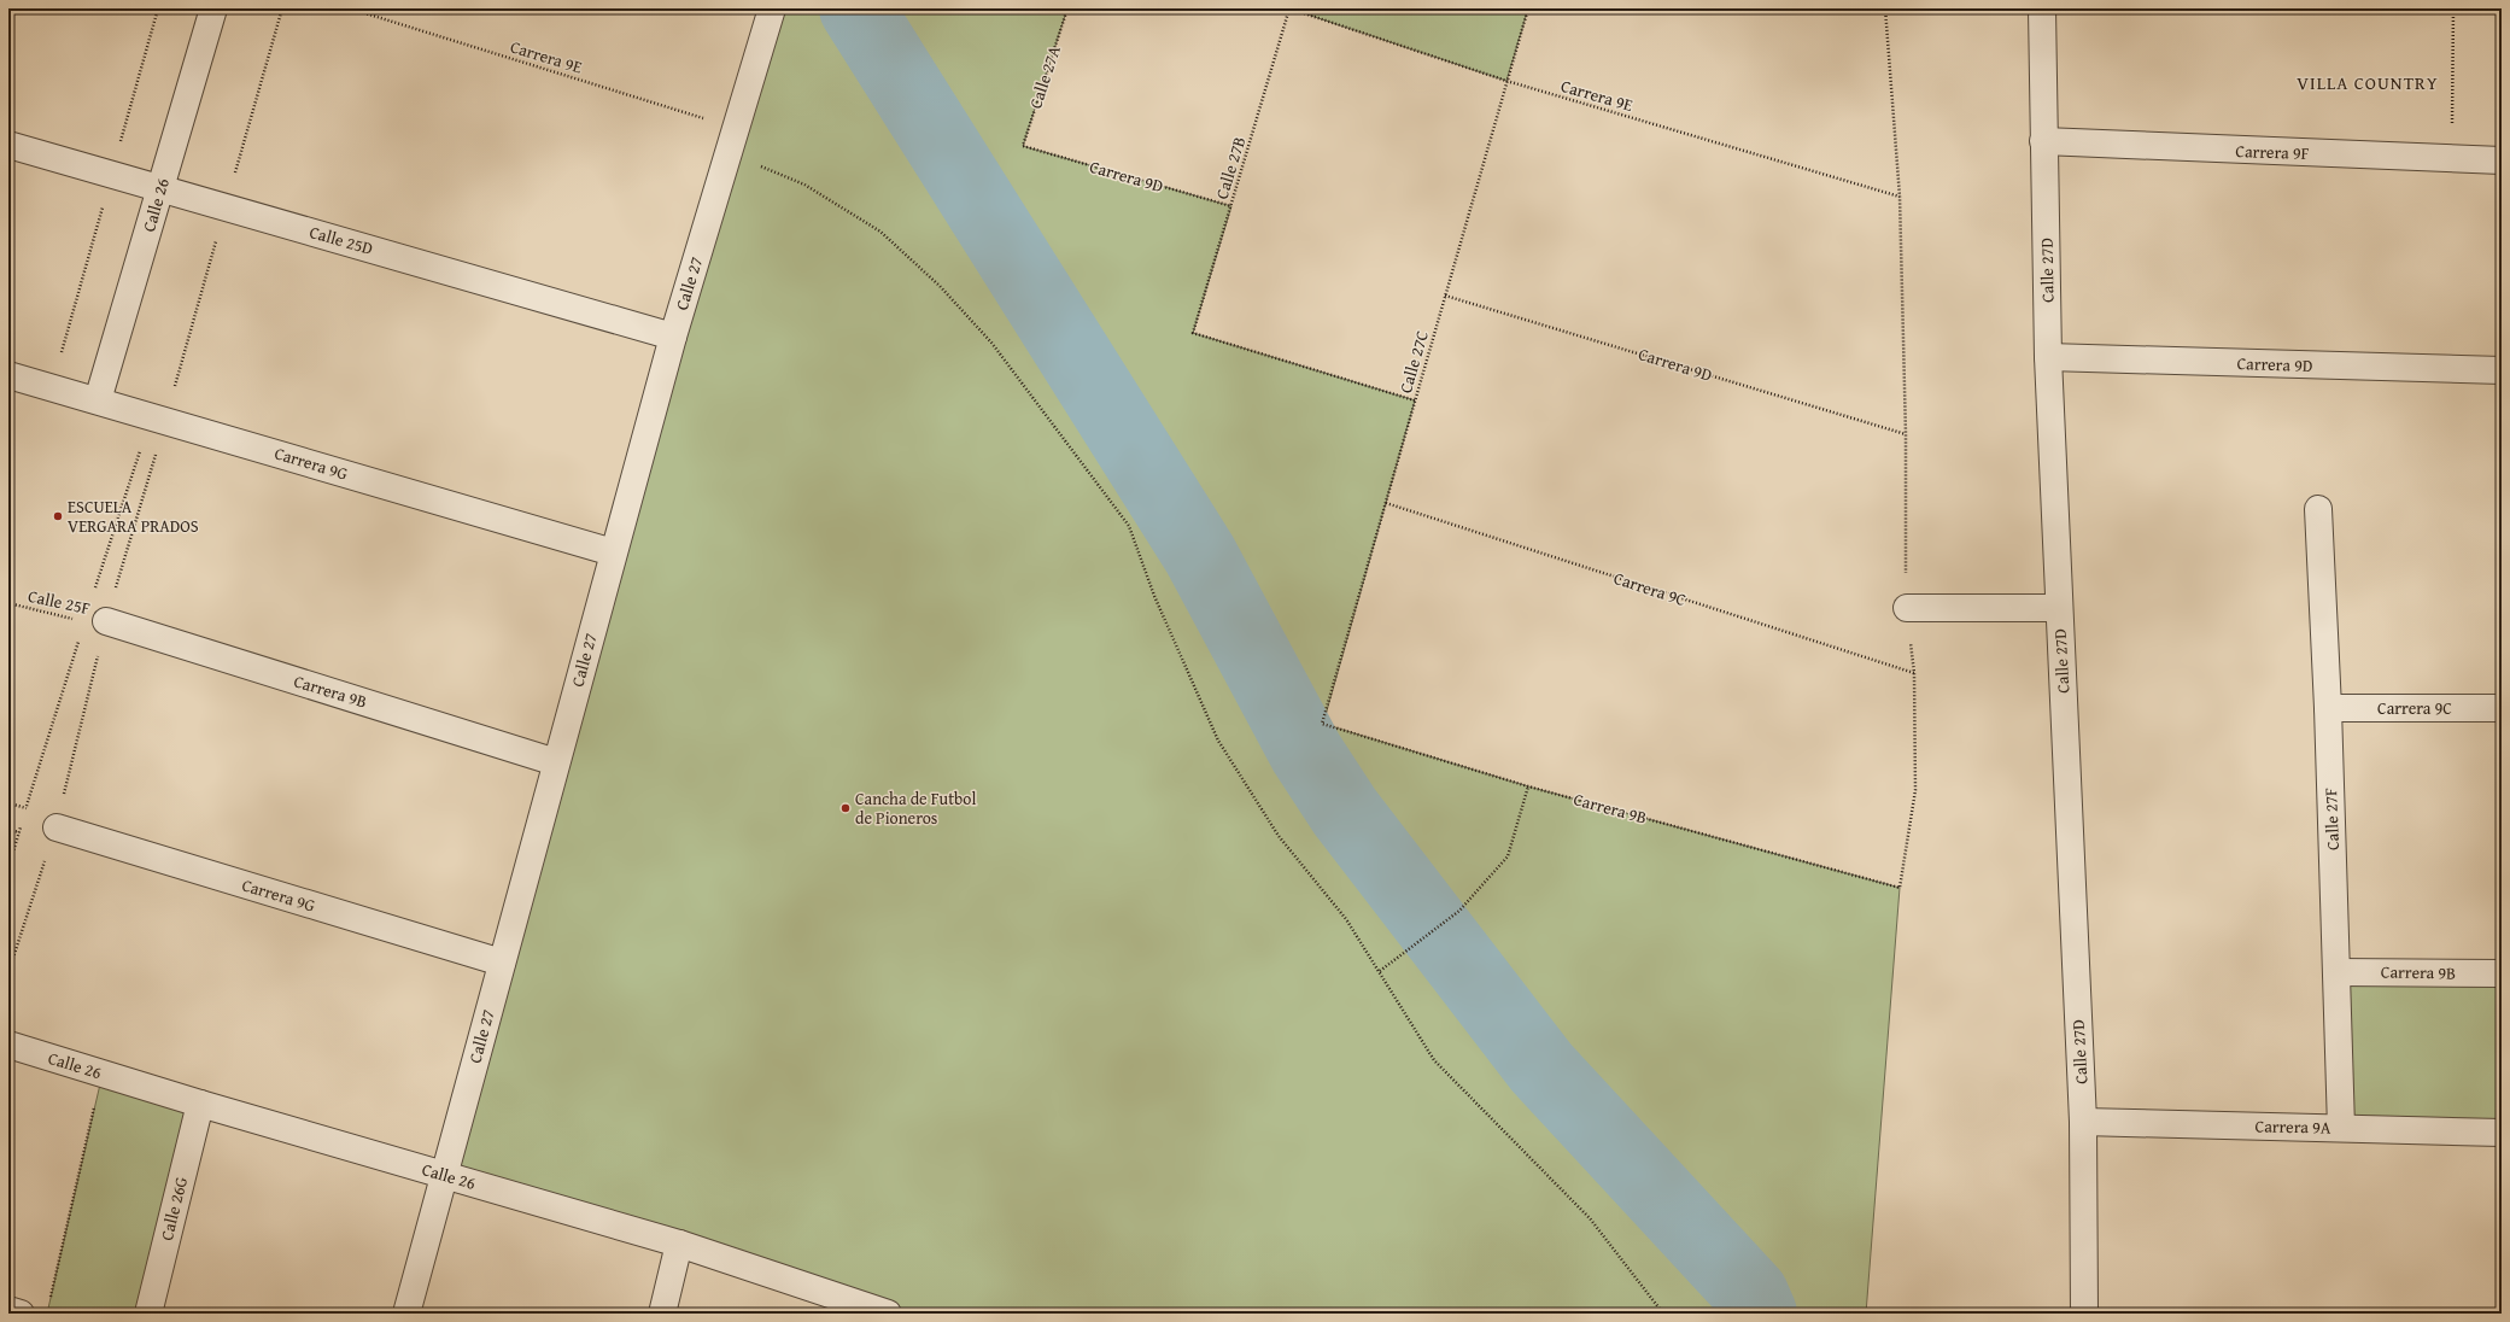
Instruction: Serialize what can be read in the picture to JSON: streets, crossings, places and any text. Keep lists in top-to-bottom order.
{
  "streets": {
    "street": [
      "Carrera 9F",
      "Carrera 9D",
      "Calle 26",
      "Calle 25D",
      "Calle 27D",
      "Calle 27",
      "Carrera 9G",
      "Carrera 9C",
      "Carrera 9B",
      "Calle 27F",
      "Carrera 9A",
      "Calle 26G"
    ],
    "path": [
      "Carrera 9E",
      "Calle 27A",
      "Calle 27B",
      "Calle 27C",
      "Calle 25F"
    ]
  },
  "crossings": [
    ["Carrera 9E", "Calle 27B"],
    ["Carrera 9E", "Calle 27"],
    ["Carrera 9E", "Calle 27C"],
    ["Calle 27A", "Carrera 9D"],
    ["Carrera 9F", "Calle 27D"],
    ["Calle 27B", "Carrera 9D"],
    ["Calle 27B", "Calle 27C"],
    ["Carrera 9D", "Calle 27D"],
    ["Carrera 9D", "Calle 27C"],
    ["Calle 26", "Calle 25D"],
    ["Calle 26", "Calle 27"],
    ["Calle 26", "Carrera 9G"],
    ["Calle 26", "Calle 26G"],
    ["Calle 25D", "Calle 27"],
    ["Calle 27D", "Carrera 9A"],
    ["Calle 27", "Carrera 9G"],
    ["Calle 27", "Carrera 9B"],
    ["Calle 27C", "Carrera 9C"],
    ["Calle 27C", "Carrera 9B"],
    ["Carrera 9C", "Carrera 9B"],
    ["Carrera 9C", "Calle 27F"],
    ["Calle 25F", "Carrera 9B"],
    ["Carrera 9B", "Calle 27F"],
    ["Calle 27F", "Carrera 9A"]
  ],
  "districts": ["VILLA COUNTRY"],
  "places": ["ESCUELA VERGARA PRADOS", "Cancha de Futbol de Pioneros"]
}
